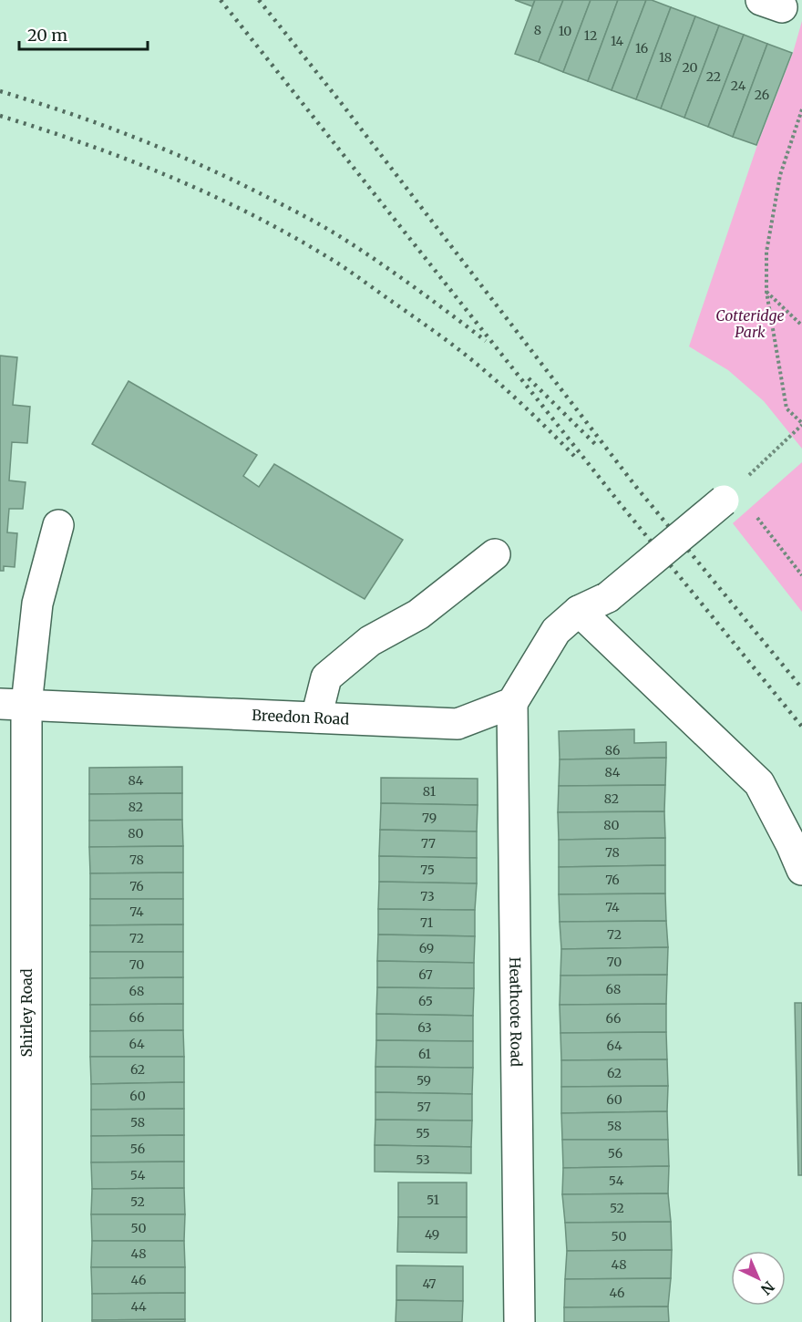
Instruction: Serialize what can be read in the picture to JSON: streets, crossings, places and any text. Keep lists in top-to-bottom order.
{
  "streets": {
    "street": ["Breedon Road", "Heathcote Road", "Shirley Road"]
  },
  "crossings": [
    ["Breedon Road", "Heathcote Road"],
    ["Breedon Road", "Shirley Road"]
  ],
  "parks": ["Cotteridge Park"],
  "house_numbers": [
    "8",
    "10",
    "12",
    "14",
    "16",
    "18",
    "20",
    "22",
    "24",
    "26",
    "86",
    "84",
    "84",
    "81",
    "82",
    "82",
    "79",
    "80",
    "80",
    "77",
    "78",
    "78",
    "75",
    "76",
    "76",
    "73",
    "74",
    "74",
    "71",
    "72",
    "72",
    "69",
    "70",
    "70",
    "67",
    "68",
    "68",
    "65",
    "66",
    "66",
    "63",
    "64",
    "64",
    "61",
    "62",
    "62",
    "59",
    "60",
    "60",
    "57",
    "58",
    "58",
    "55",
    "56",
    "56",
    "53",
    "54",
    "54",
    "51",
    "52",
    "52",
    "50",
    "49",
    "50",
    "48",
    "48",
    "46",
    "47",
    "46",
    "44"
  ],
  "scale_bar": "20 m",
  "north": "bottom right"
}
